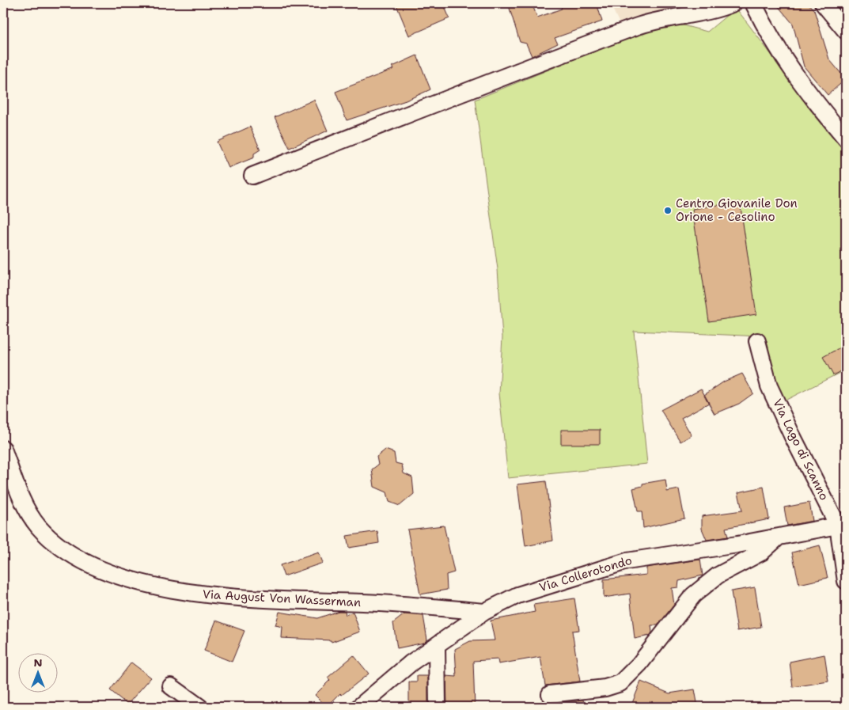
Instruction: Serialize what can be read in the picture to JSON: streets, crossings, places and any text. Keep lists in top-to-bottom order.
{
  "streets": {
    "street": ["Via Lago di Scanno", "Via Collerotondo", "Via August Von Wasserman"]
  },
  "crossings": [
    ["Via Lago di Scanno", "Via Collerotondo"],
    ["Via Collerotondo", "Via August Von Wasserman"]
  ],
  "places": ["Centro Giovanile Don Orione - Cesolino"],
  "north": "top"
}
